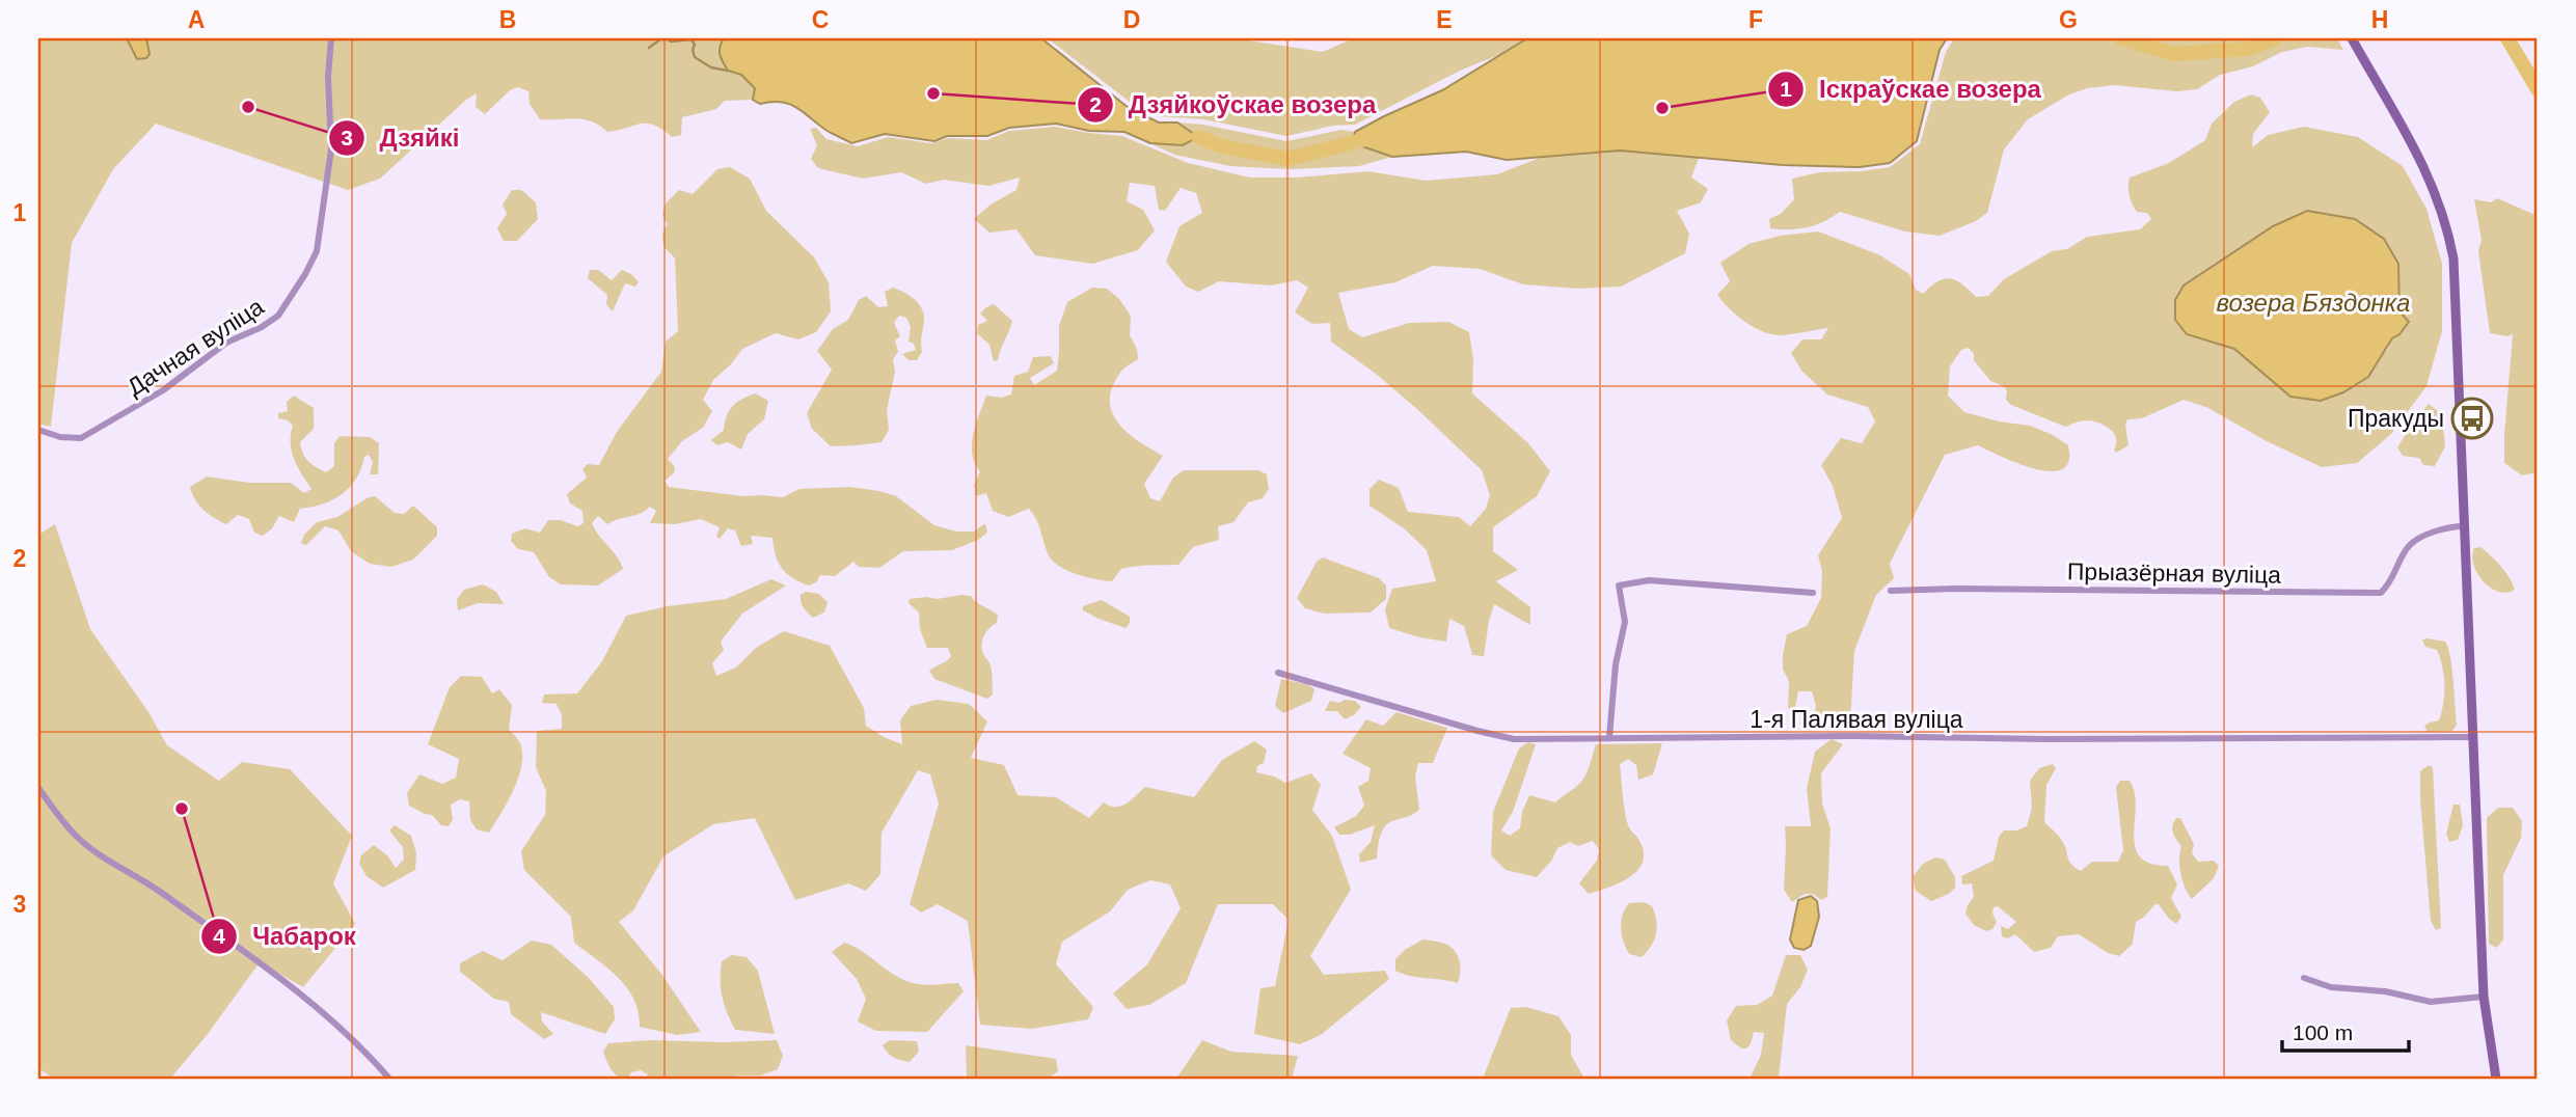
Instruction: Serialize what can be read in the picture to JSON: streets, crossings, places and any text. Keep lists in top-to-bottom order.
{
  "streets": {
    "street": ["Дачная вуліца", "Прыазёрная вуліца", "1-я Палявая вуліца"]
  },
  "water": ["возера Бяздонка"],
  "places": {
    "other": [
      "Дзяйкоўскае возера",
      "Дзяйкі",
      "Іскраўскае возера",
      "Чабарок"
    ],
    "bus stop": ["Пракуды"]
  },
  "scale_bar": "100 m",
  "grid": {
    "columns": [
      "A",
      "B",
      "C",
      "D",
      "E",
      "F",
      "G",
      "H"
    ],
    "rows": ["1", "2", "3"]
  }
}
